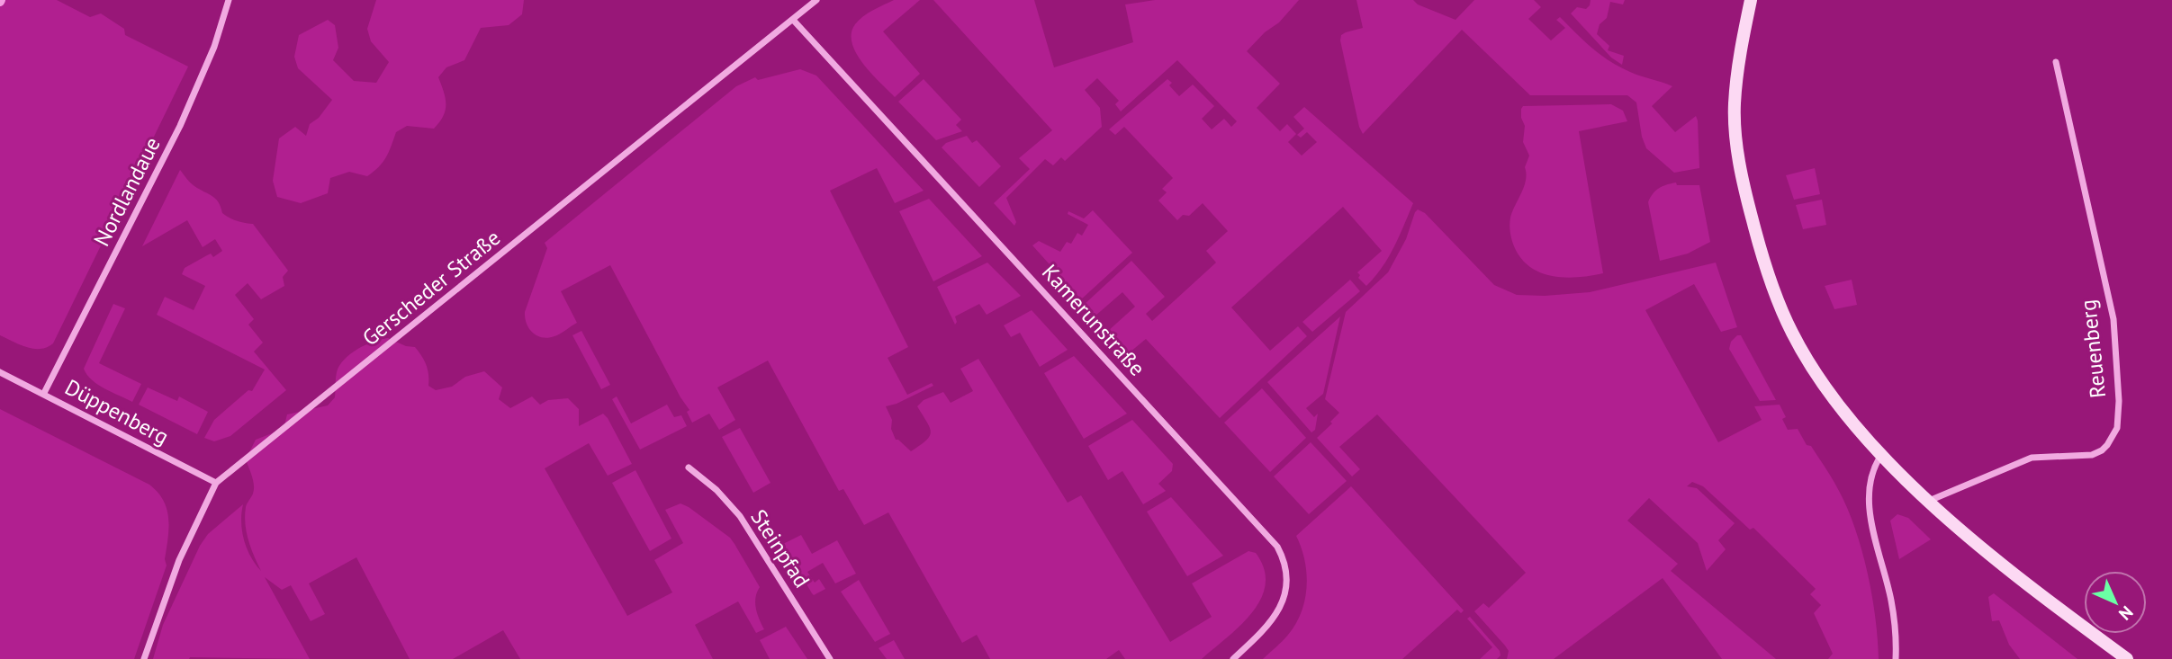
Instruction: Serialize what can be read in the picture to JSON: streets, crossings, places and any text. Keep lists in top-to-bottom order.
{
  "streets": {
    "street": [
      "Nordlandaue",
      "Gerscheder Straße",
      "Kamerunstraße",
      "Reuenberg",
      "Düppenberg",
      "Steinpfad"
    ]
  },
  "crossings": [
    ["Nordlandaue", "Düppenberg"],
    ["Gerscheder Straße", "Kamerunstraße"],
    ["Gerscheder Straße", "Düppenberg"]
  ],
  "north": "bottom right"
}
